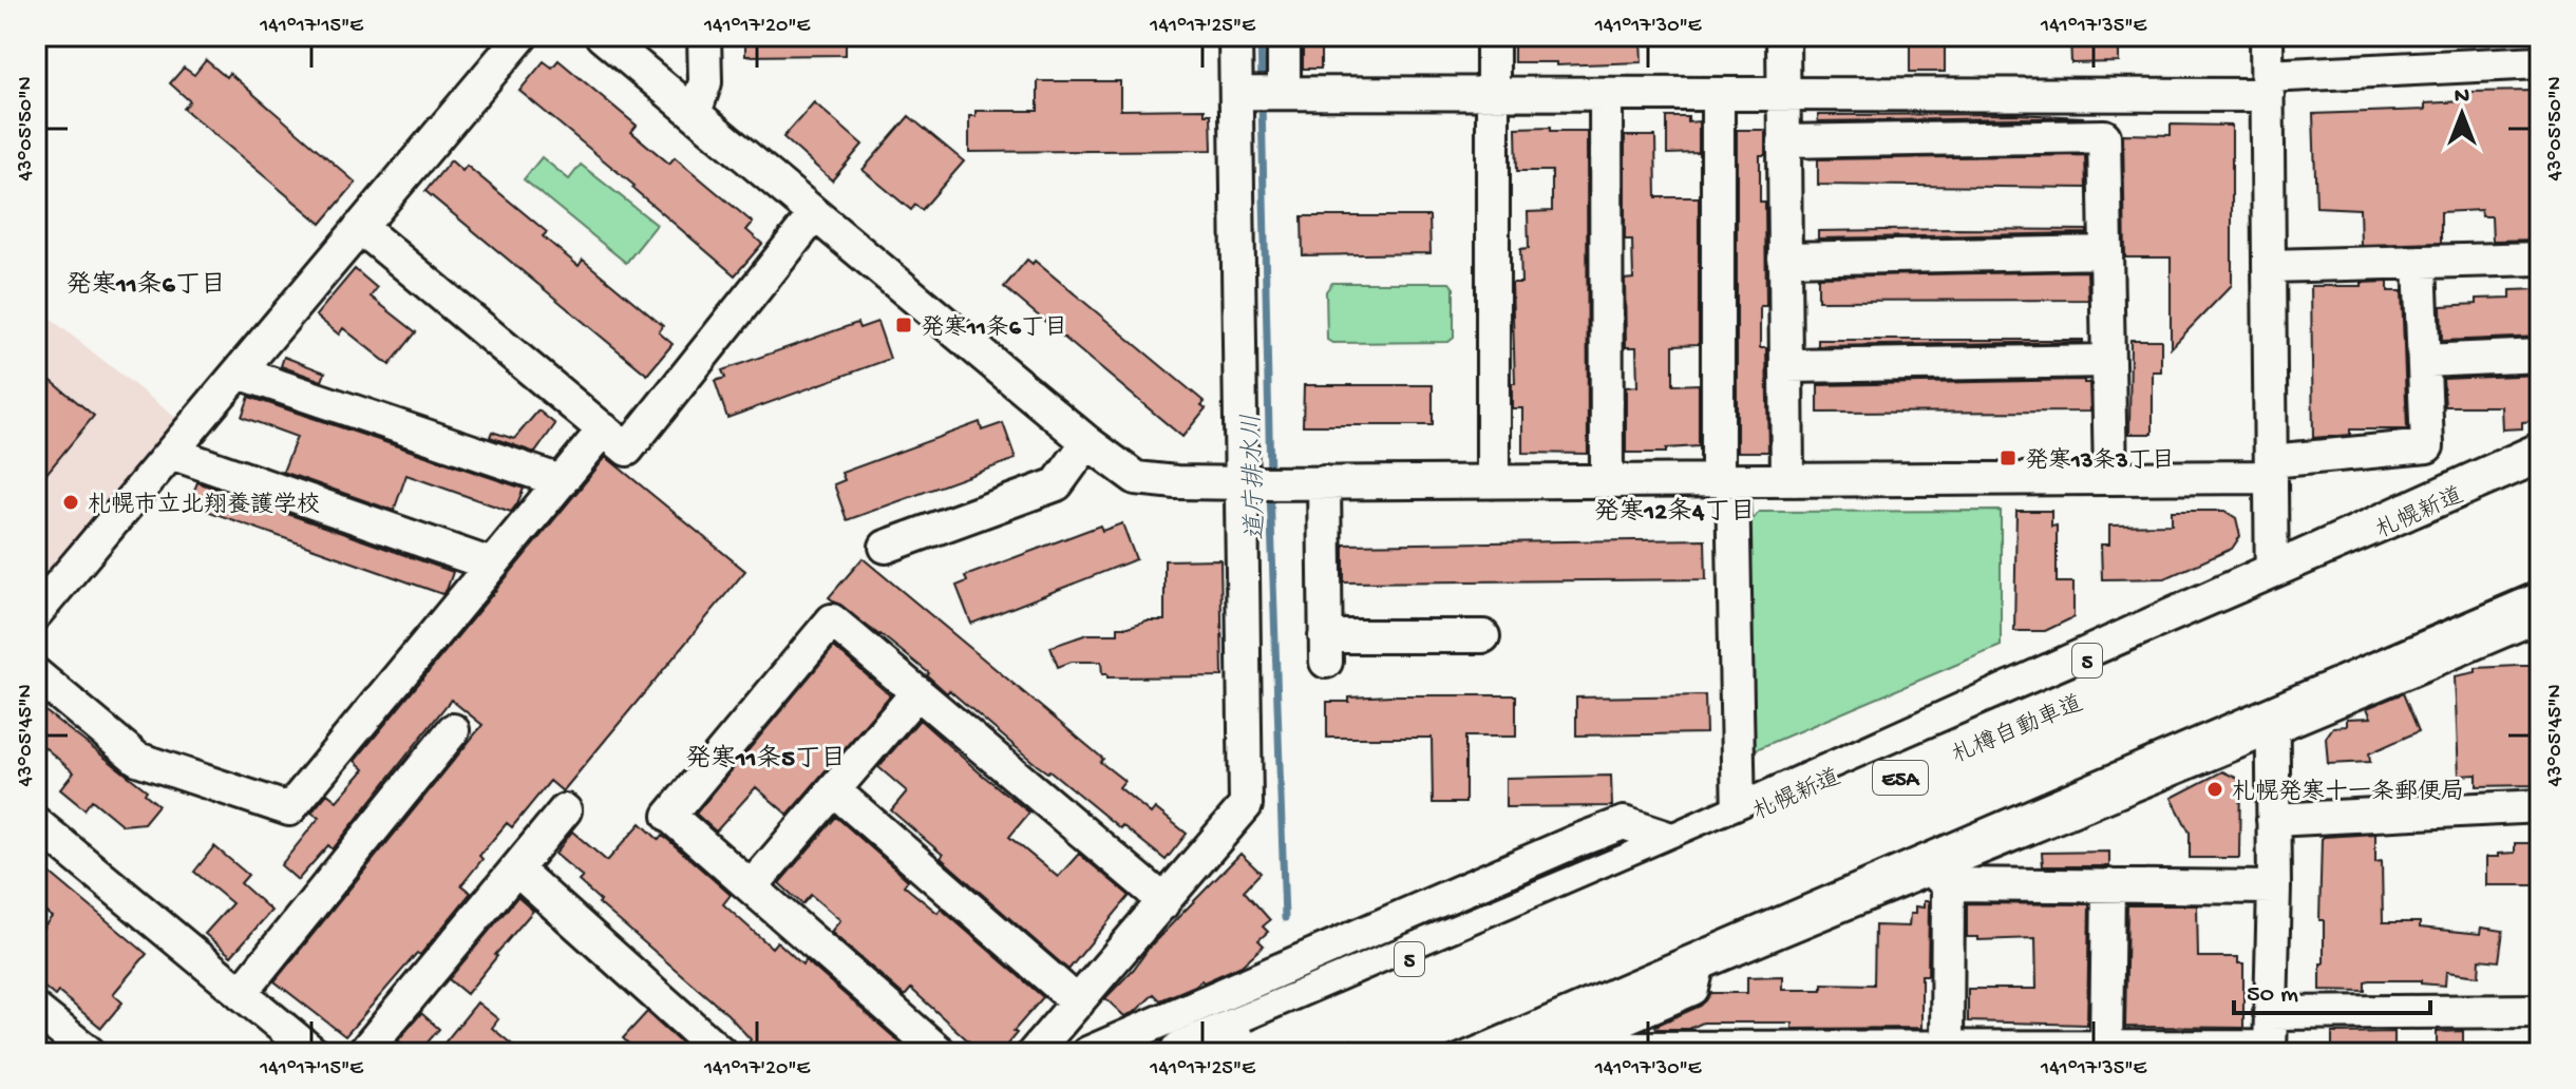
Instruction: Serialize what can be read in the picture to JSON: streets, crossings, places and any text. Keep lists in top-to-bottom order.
{
  "streets": {
    "highway": [
      "札幌新道",
      "5",
      "札樽自動車道",
      "E5A"
    ]
  },
  "districts": ["発寒11条6丁目", "発寒12条4丁目", "発寒11条5丁目"],
  "water": ["道庁排水川"],
  "places": {
    "transit": ["発寒11条6丁目", "発寒13条3丁目"],
    "other": ["札幌市立北翔養護学校", "札幌発寒十一条郵便局"]
  },
  "scale_bar": "50 m",
  "north": "top",
  "coordinates": [
    "141°17'15\"E",
    "141°17'20\"E",
    "141°17'25\"E",
    "141°17'30\"E",
    "141°17'35\"E",
    "43°05'50\"N",
    "43°05'45\"N"
  ]
}
